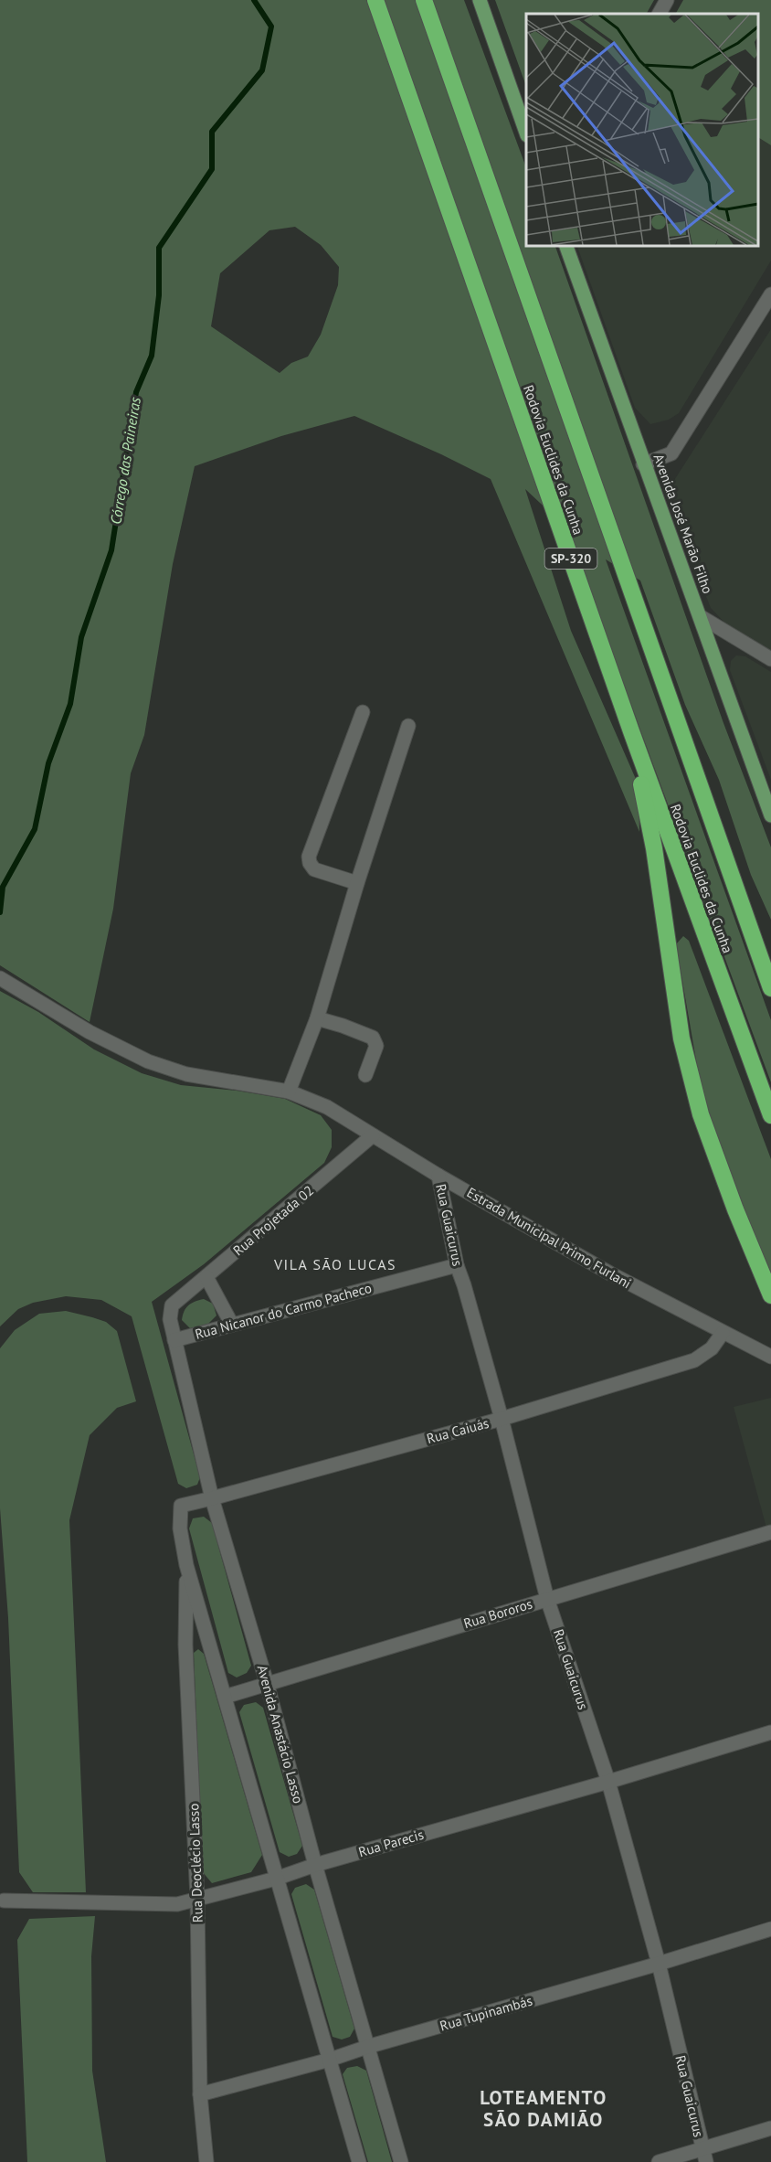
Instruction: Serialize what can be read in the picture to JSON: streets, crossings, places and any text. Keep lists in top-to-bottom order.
{
  "streets": {
    "highway": ["Rodovia Euclides da Cunha", "SP-320"],
    "main road": ["Avenida José Marão Filho"],
    "street": [
      "Rua Projetada 02",
      "Rua Guaicurus",
      "Estrada Municipal Primo Furlani",
      "Rua Nicanor do Carmo Pacheco",
      "Rua Caiuás",
      "Rua Bororos",
      "Avenida Anastácio Lasso",
      "Rua Parecis",
      "Rua Deoclécio Lasso",
      "Rua Tupinambás"
    ]
  },
  "crossings": [
    ["Rua Projetada 02", "Estrada Municipal Primo Furlani"],
    ["Rua Projetada 02", "Avenida Anastácio Lasso"],
    ["Rua Guaicurus", "Estrada Municipal Primo Furlani"],
    ["Rua Guaicurus", "Rua Nicanor do Carmo Pacheco"],
    ["Rua Guaicurus", "Rua Caiuás"],
    ["Rua Guaicurus", "Rua Bororos"],
    ["Rua Guaicurus", "Rua Parecis"],
    ["Rua Guaicurus", "Rua Tupinambás"],
    ["Estrada Municipal Primo Furlani", "Rua Caiuás"],
    ["Rua Nicanor do Carmo Pacheco", "Avenida Anastácio Lasso"],
    ["Rua Caiuás", "Avenida Anastácio Lasso"],
    ["Rua Caiuás", "Rua Deoclécio Lasso"],
    ["Rua Bororos", "Avenida Anastácio Lasso"],
    ["Avenida Anastácio Lasso", "Rua Parecis"],
    ["Avenida Anastácio Lasso", "Rua Tupinambás"],
    ["Rua Parecis", "Rua Deoclécio Lasso"],
    ["Rua Deoclécio Lasso", "Rua Tupinambás"]
  ],
  "districts": ["VILA SÃO LUCAS", "LOTEAMENTO SÃO DAMIÃO"],
  "water": ["Córrego das Paineiras"]
}
